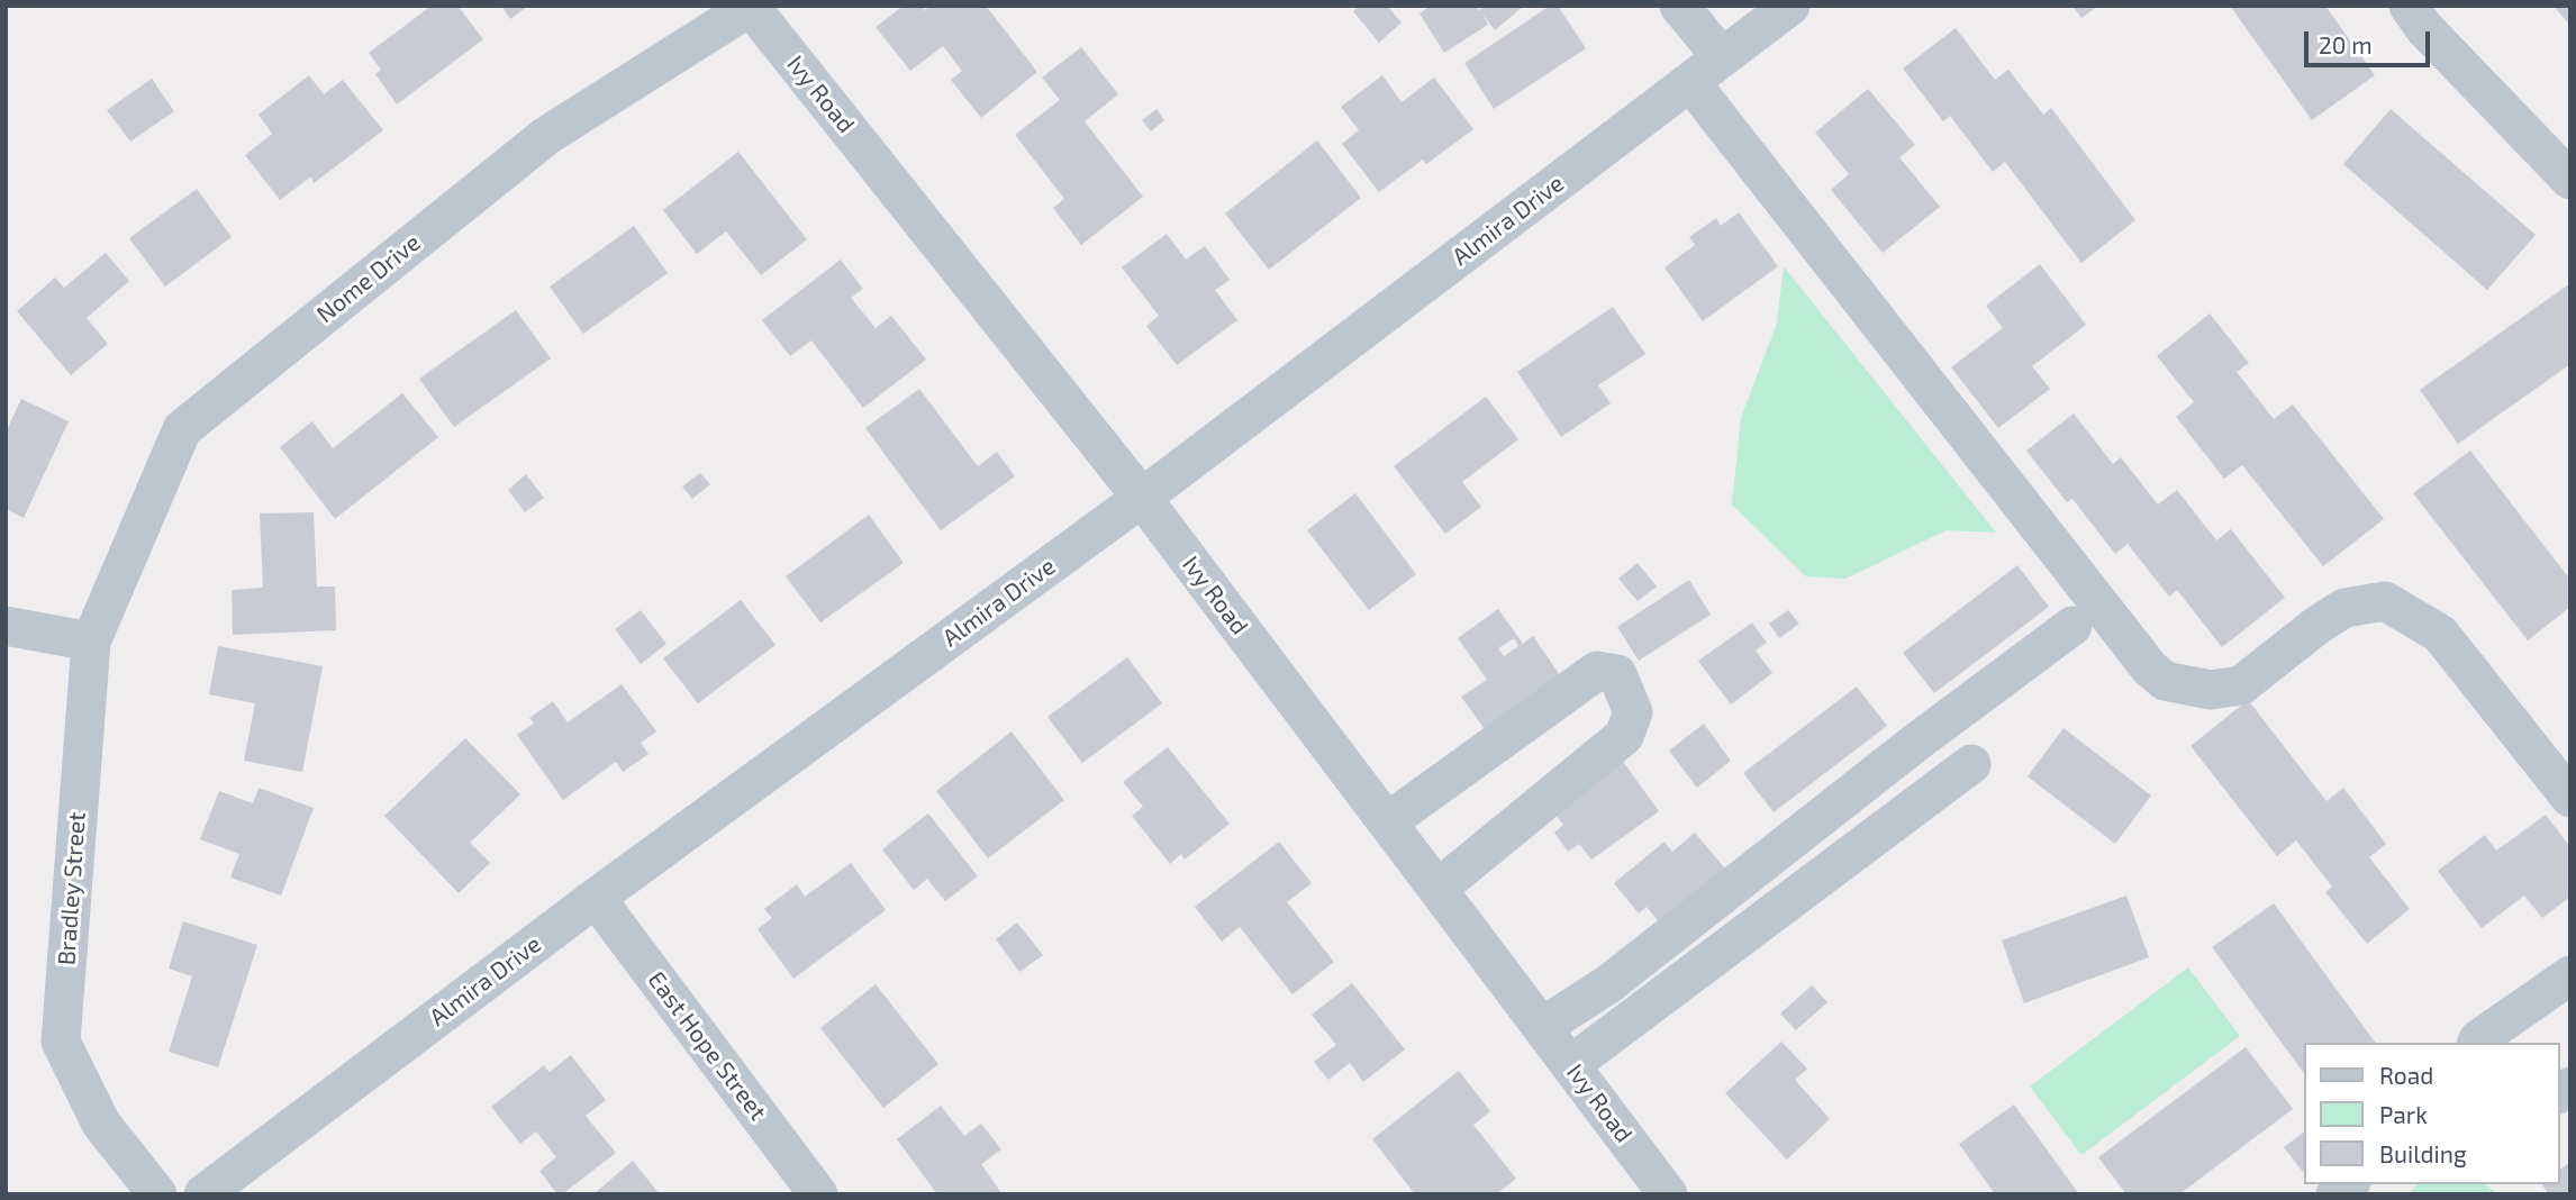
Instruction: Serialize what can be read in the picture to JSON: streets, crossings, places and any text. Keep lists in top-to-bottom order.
{
  "streets": {
    "street": [
      "Ivy Road",
      "Almira Drive",
      "Nome Drive",
      "Bradley Street",
      "East Hope Street"
    ]
  },
  "crossings": [
    ["Ivy Road", "Almira Drive"],
    ["Ivy Road", "Nome Drive"],
    ["Almira Drive", "East Hope Street"],
    ["Nome Drive", "Bradley Street"]
  ],
  "legend": ["Road", "Park", "Building"],
  "scale_bar": "20 m"
}
